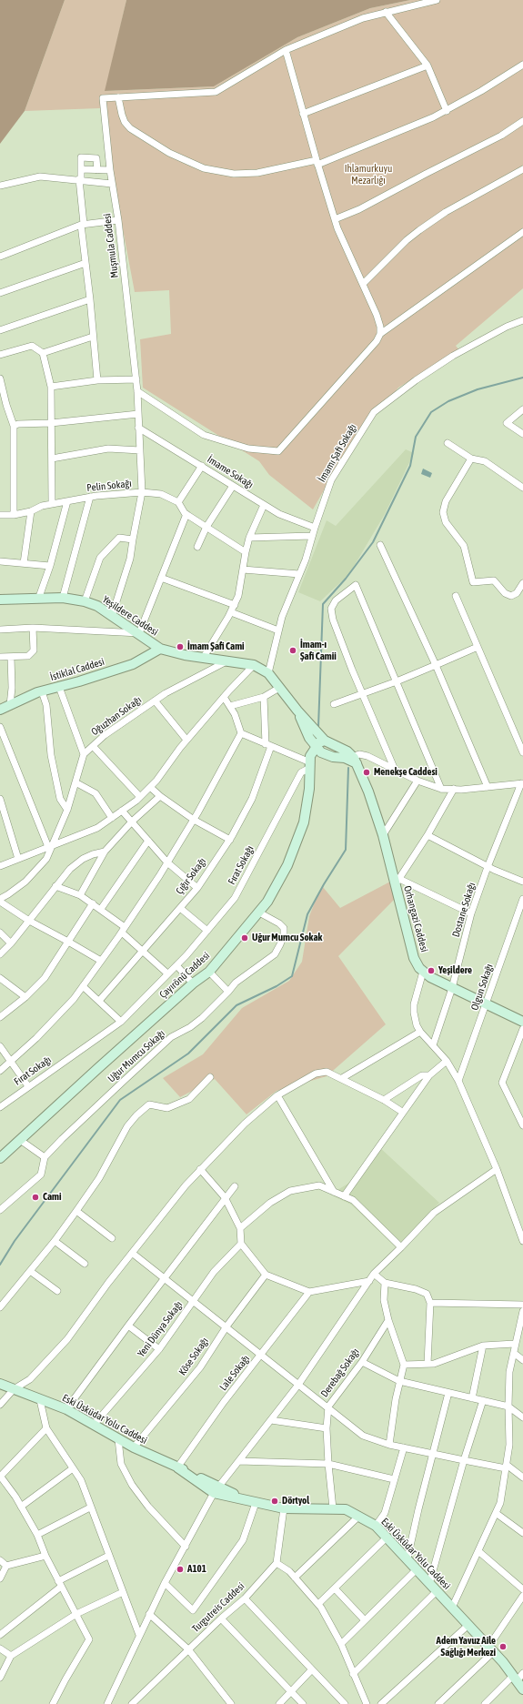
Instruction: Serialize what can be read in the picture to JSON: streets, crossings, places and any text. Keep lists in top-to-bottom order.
{
  "streets": {
    "street": [
      "Muşmula Caddesi",
      "İmamı Şafi Sokağı",
      "İmame Sokağı",
      "Pelin Sokağı",
      "Yeşildere Caddesi",
      "İstiklal Caddesi",
      "Oğuzhan Sokağı",
      "Fırat Sokağı",
      "Çığır Sokağı",
      "Dostane Sokağı",
      "Orhangazi Caddesi",
      "Çayırönü Caddesi",
      "Olgun Sokağı",
      "Uğur Mumcu Sokağı",
      "Yeni Dünya Sokağı",
      "Köse Sokağı",
      "Lale Sokağı",
      "Derebağ Sokağı",
      "Eski Üsküdar Yolu Caddesi",
      "Turgutreis Caddesi"
    ]
  },
  "crossings": [
    ["Muşmula Caddesi", "Pelin Sokağı"],
    ["İmamı Şafi Sokağı", "İmame Sokağı"],
    ["İmame Sokağı", "Pelin Sokağı"],
    ["Yeşildere Caddesi", "İstiklal Caddesi"],
    ["Fırat Sokağı", "Çayırönü Caddesi"],
    ["Dostane Sokağı", "Orhangazi Caddesi"],
    ["Orhangazi Caddesi", "Olgun Sokağı"],
    ["Çayırönü Caddesi", "Uğur Mumcu Sokağı"],
    ["Yeni Dünya Sokağı", "Köse Sokağı"],
    ["Yeni Dünya Sokağı", "Lale Sokağı"],
    ["Yeni Dünya Sokağı", "Eski Üsküdar Yolu Caddesi"],
    ["Köse Sokağı", "Lale Sokağı"],
    ["Köse Sokağı", "Eski Üsküdar Yolu Caddesi"],
    ["Lale Sokağı", "Eski Üsküdar Yolu Caddesi"],
    ["Derebağ Sokağı", "Eski Üsküdar Yolu Caddesi"]
  ],
  "parks": ["Ihlamurkuyu Mezarlığı"],
  "places": [
    "İmam Şafi Cami",
    "İmam-ı Şafi Camii",
    "Menekşe Caddesi",
    "Uğur Mumcu Sokak",
    "Yeşildere",
    "Cami",
    "Dörtyol",
    "A101",
    "Adem Yavuz Aile Sağlığı Merkezi"
  ]
}
